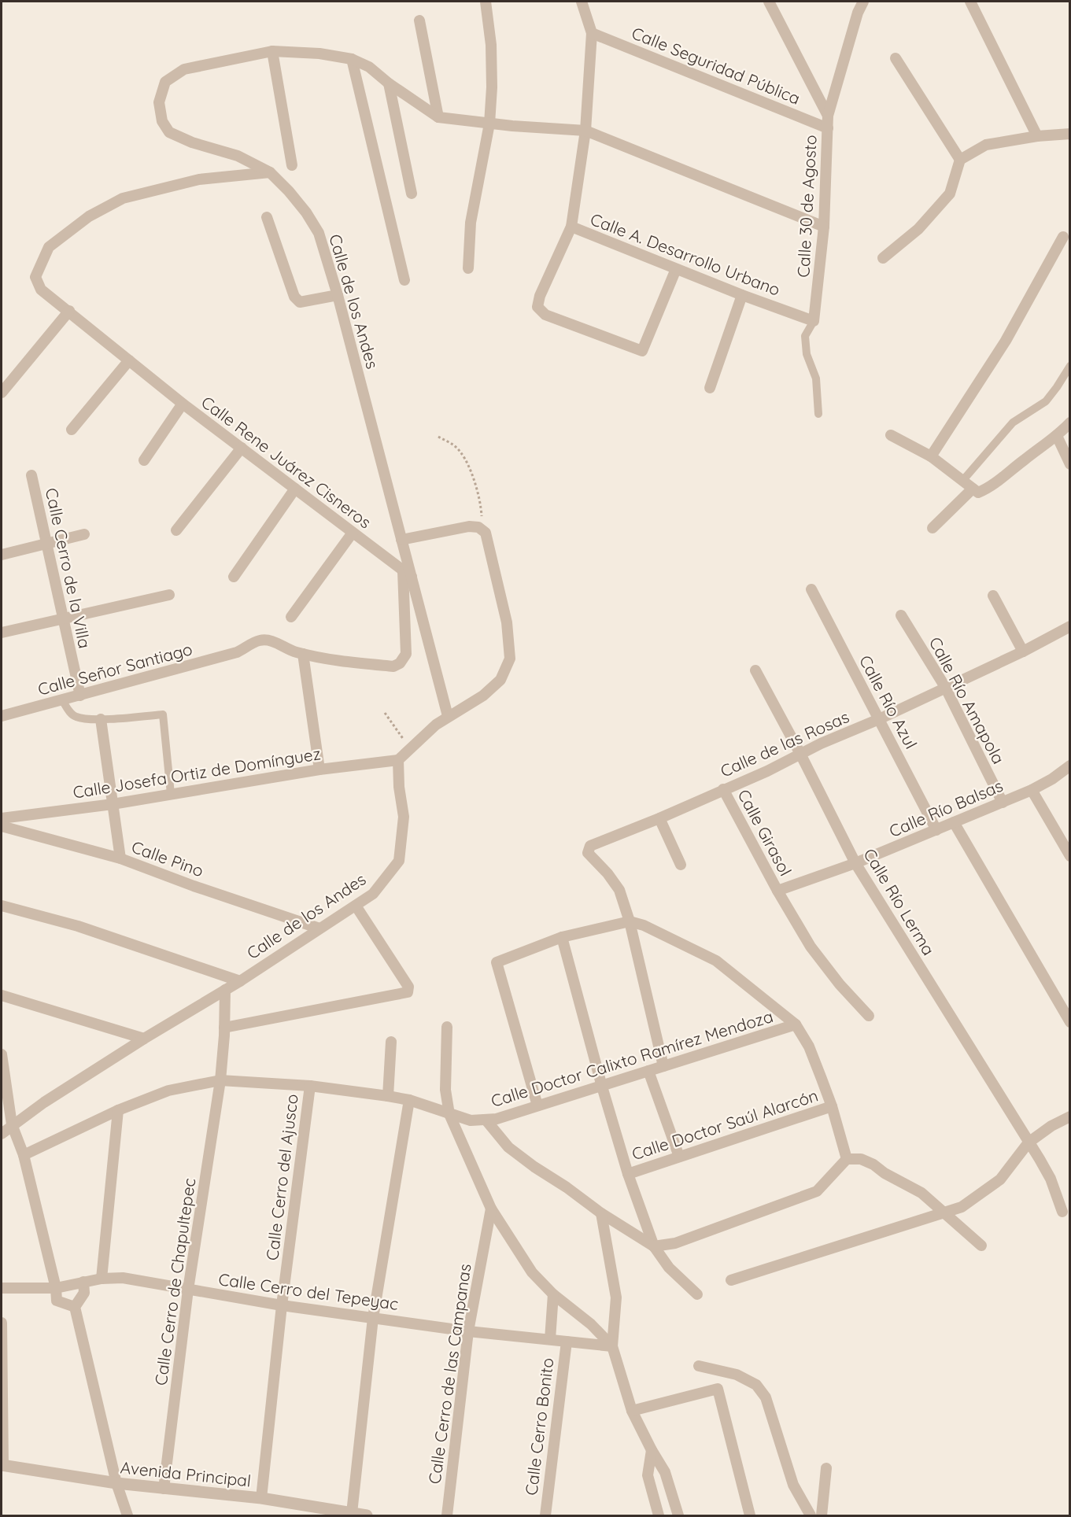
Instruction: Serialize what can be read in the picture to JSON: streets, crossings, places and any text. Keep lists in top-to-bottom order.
{
  "streets": {
    "street": [
      "Calle Seguridad Pública",
      "Calle 30 de Agosto",
      "Calle A. Desarrollo Urbano",
      "Calle de los Andes",
      "Calle Rene Juárez Cisneros",
      "Calle Cerro de la Villa",
      "Calle Señor Santiago",
      "Calle Río Amapola",
      "Calle Río Azul",
      "Calle de las Rosas",
      "Calle Josefa Ortiz de Domínguez",
      "Calle Río Balsas",
      "Calle Girasol",
      "Calle Pino",
      "Calle Río Lerma",
      "Calle Doctor Calixto Ramírez Mendoza",
      "Calle Doctor Saúl Alarcón",
      "Calle Cerro del Ajusco",
      "Calle Cerro de Chapultepec",
      "Calle Cerro del Tepeyac",
      "Calle Cerro de las Campanas",
      "Calle Cerro Bonito",
      "Avenida Principal"
    ]
  },
  "crossings": [
    ["Calle Seguridad Pública", "Calle 30 de Agosto"],
    ["Calle 30 de Agosto", "Calle A. Desarrollo Urbano"],
    ["Calle 30 de Agosto", "Calle de los Andes"],
    ["Calle de los Andes", "Calle Rene Juárez Cisneros"],
    ["Calle de los Andes", "Calle Señor Santiago"],
    ["Calle de los Andes", "Calle Josefa Ortiz de Domínguez"],
    ["Calle de los Andes", "Calle Pino"],
    ["Calle de los Andes", "Calle Cerro de Chapultepec"],
    ["Calle Rene Juárez Cisneros", "Calle Señor Santiago"],
    ["Calle Cerro de la Villa", "Calle Señor Santiago"],
    ["Calle Río Amapola", "Calle de las Rosas"],
    ["Calle Río Amapola", "Calle Río Balsas"],
    ["Calle Río Azul", "Calle de las Rosas"],
    ["Calle Río Azul", "Calle Río Balsas"],
    ["Calle de las Rosas", "Calle Girasol"],
    ["Calle de las Rosas", "Calle Río Lerma"],
    ["Calle Río Balsas", "Calle Girasol"],
    ["Calle Río Balsas", "Calle Río Lerma"],
    ["Calle Doctor Calixto Ramírez Mendoza", "Calle Cerro del Ajusco"],
    ["Calle Doctor Calixto Ramírez Mendoza", "Calle Cerro de Chapultepec"],
    ["Calle Cerro del Ajusco", "Calle Cerro del Tepeyac"],
    ["Calle Cerro del Ajusco", "Avenida Principal"],
    ["Calle Cerro de Chapultepec", "Calle Cerro del Tepeyac"],
    ["Calle Cerro de Chapultepec", "Avenida Principal"],
    ["Calle Cerro del Tepeyac", "Calle Cerro de las Campanas"],
    ["Calle Cerro del Tepeyac", "Calle Cerro Bonito"]
  ]
}
